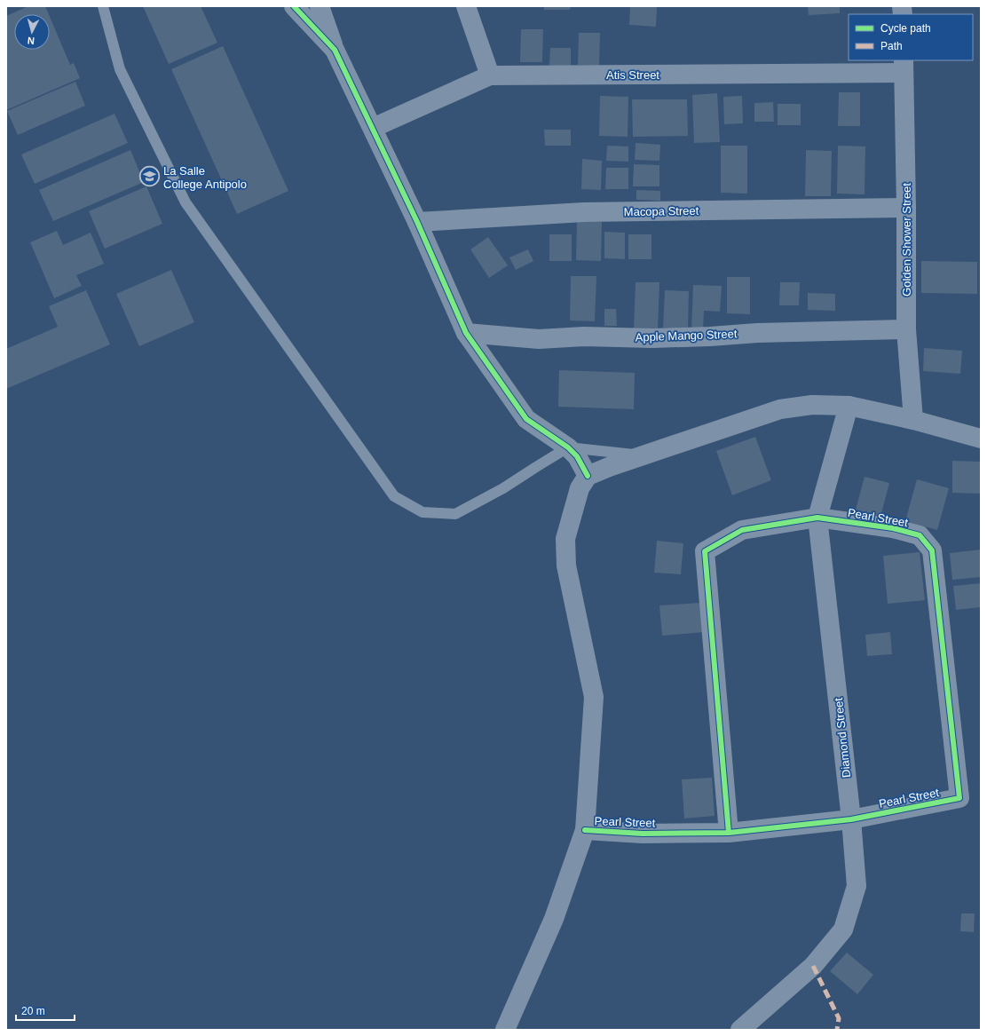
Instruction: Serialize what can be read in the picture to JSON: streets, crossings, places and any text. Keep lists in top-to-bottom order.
{
  "streets": {
    "street": [
      "Atis Street",
      "Macopa Street",
      "Golden Shower Street",
      "Apple Mango Street",
      "Pearl Street",
      "Diamond Street"
    ]
  },
  "crossings": [
    ["Atis Street", "Golden Shower Street"],
    ["Macopa Street", "Golden Shower Street"],
    ["Golden Shower Street", "Apple Mango Street"],
    ["Pearl Street", "Diamond Street"]
  ],
  "places": {
    "school or university": ["La Salle College Antipolo"]
  },
  "legend": ["Cycle path", "Path"],
  "scale_bar": "20 m",
  "north": "bottom"
}
